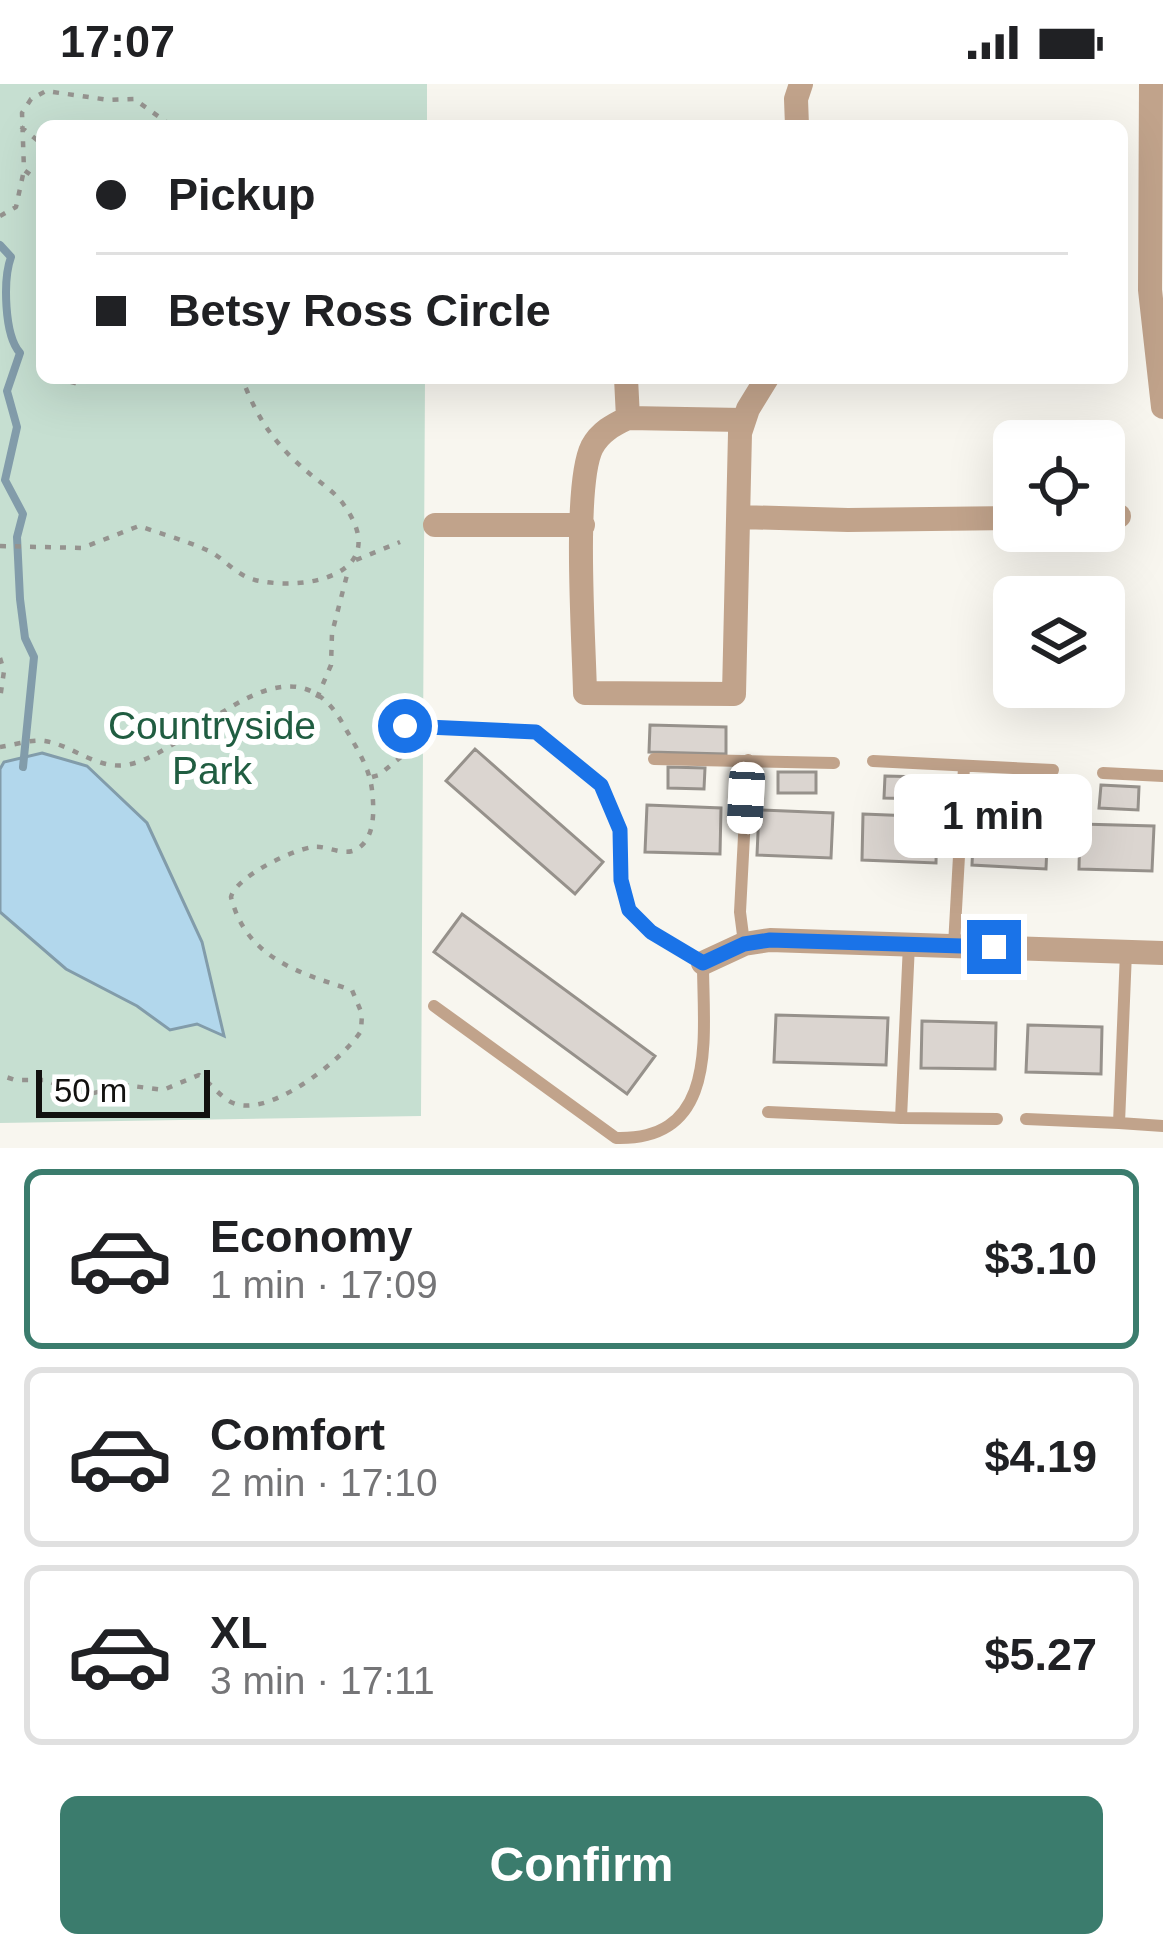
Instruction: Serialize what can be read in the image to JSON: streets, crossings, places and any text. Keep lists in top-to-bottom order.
{
  "parks": ["Countryside Park"],
  "scale_bar": "50 m",
  "page": {
    "status": "17:07",
    "banner": ["Pickup", "Betsy Ross Circle"],
    "bubble": "1 min",
    "scale": "50 m",
    "list": [
      {
        "name": "Economy",
        "note": "1 min · 17:09",
        "value": "$3.10"
      },
      {
        "name": "Comfort",
        "note": "2 min · 17:10",
        "value": "$4.19"
      },
      {
        "name": "XL",
        "note": "3 min · 17:11",
        "value": "$5.27"
      }
    ],
    "buttons": "Confirm"
  }
}
